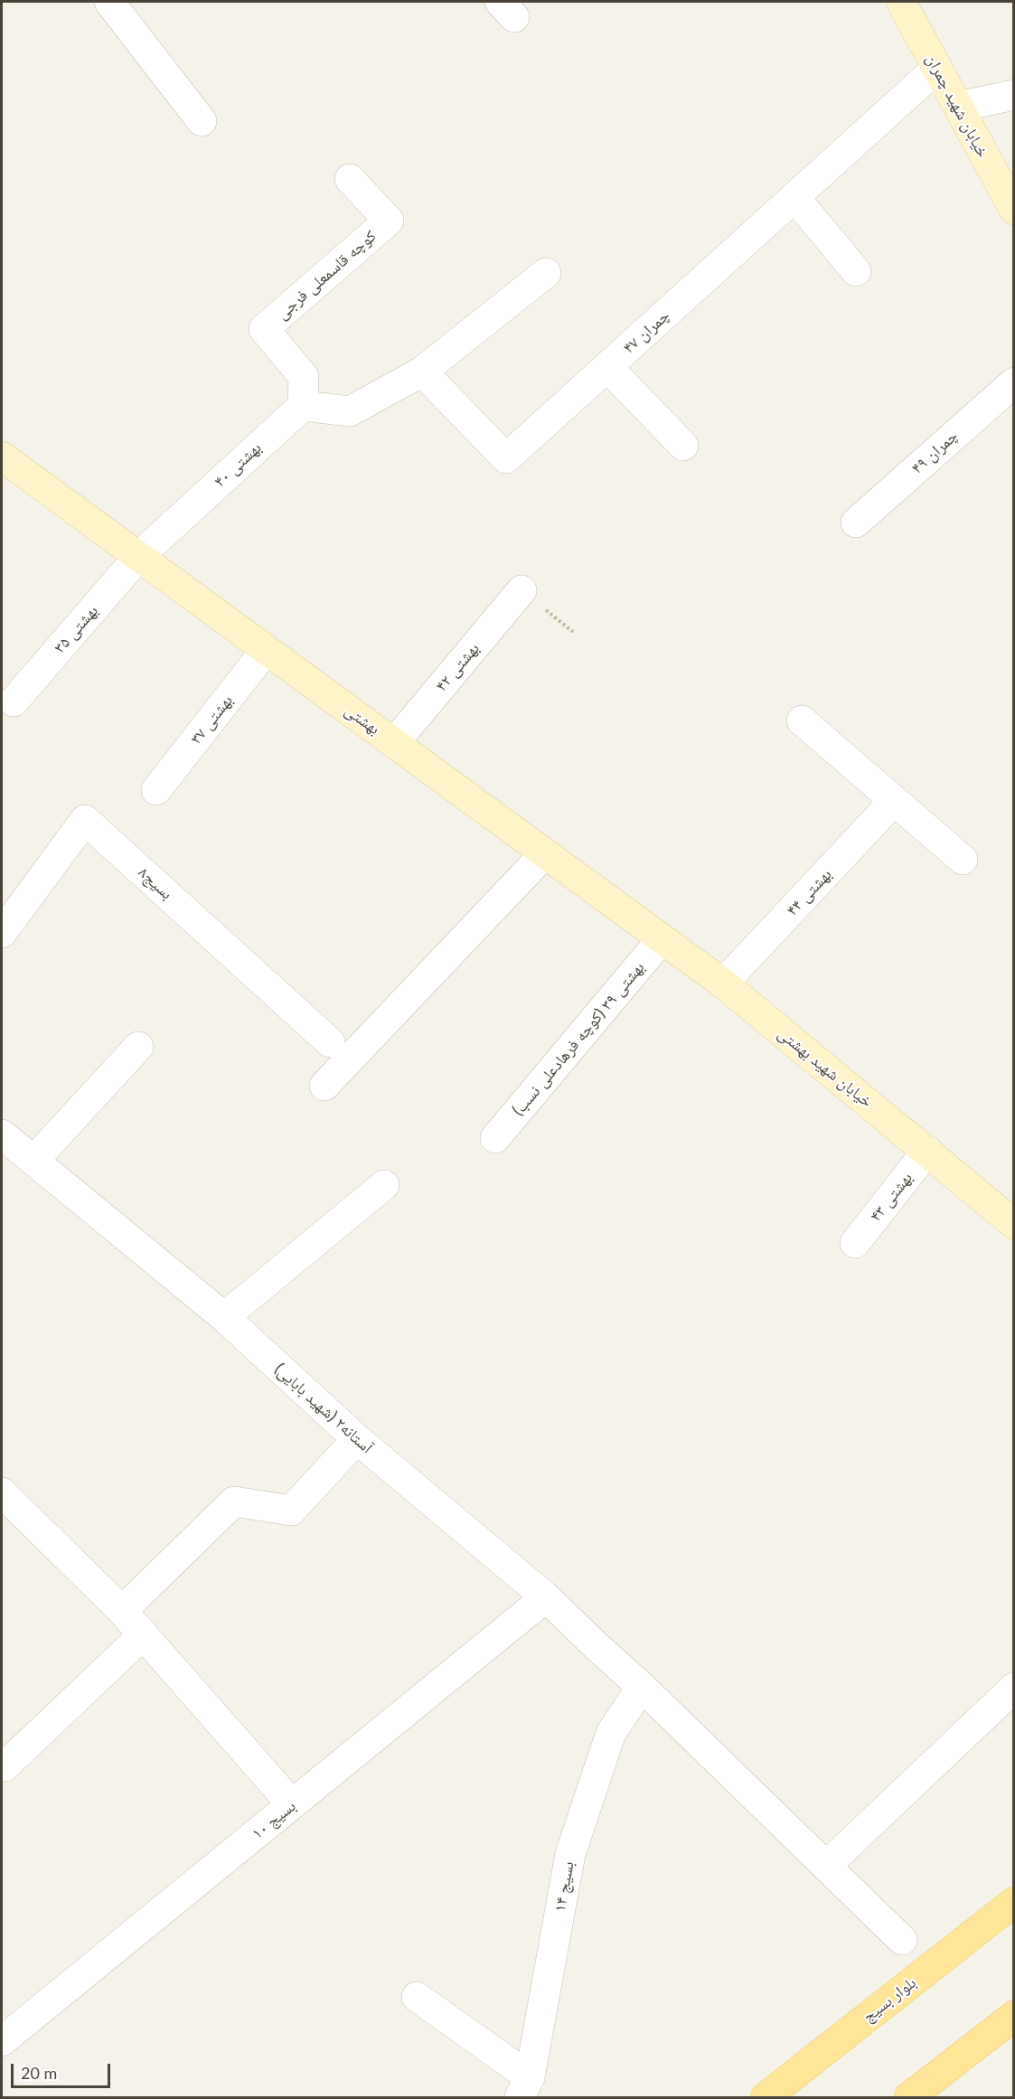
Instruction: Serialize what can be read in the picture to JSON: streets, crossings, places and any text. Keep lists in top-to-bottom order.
{
  "streets": {
    "main road": [
      "خیابان شهید چمران",
      "بهشتی",
      "خیابان شهید بهشتی",
      "بلوار بسیج"
    ],
    "street": [
      "کوچه قاسمعلی فرجی",
      "چمران ۴۷",
      "چمران ۴۹",
      "بهشتی ۴۰",
      "بهشتی ۳۵",
      "بهشتی ۴۲",
      "بهشتی ۳۷",
      "بسیج۸",
      "بهشتی ۴۴",
      "بهشتی ۳۹ (کوچه فرهادعلی نسب)",
      "بهشتی ۴۳",
      "آستانه۲ (شهید بابایی)",
      "بسیج ۱۰",
      "بسیج ۱۴"
    ]
  },
  "crossings": [
    ["خیابان شهید چمران", "چمران ۴۷"],
    ["کوچه قاسمعلی فرجی", "بهشتی ۴۰"],
    ["بهشتی ۴۰", "بهشتی ۳۵"],
    ["بهشتی ۴۰", "بهشتی"],
    ["بهشتی ۳۵", "بهشتی"],
    ["بهشتی ۴۲", "بهشتی"],
    ["بهشتی ۳۷", "بهشتی"],
    ["بهشتی", "بهشتی ۴۴"],
    ["بهشتی", "بهشتی ۳۹ (کوچه فرهادعلی نسب)"],
    ["بهشتی", "خیابان شهید بهشتی"],
    ["بهشتی ۴۴", "خیابان شهید بهشتی"],
    ["خیابان شهید بهشتی", "بهشتی ۴۳"],
    ["آستانه۲ (شهید بابایی)", "بسیج ۱۰"],
    ["آستانه۲ (شهید بابایی)", "بسیج ۱۴"]
  ],
  "scale_bar": "20 m"
}
